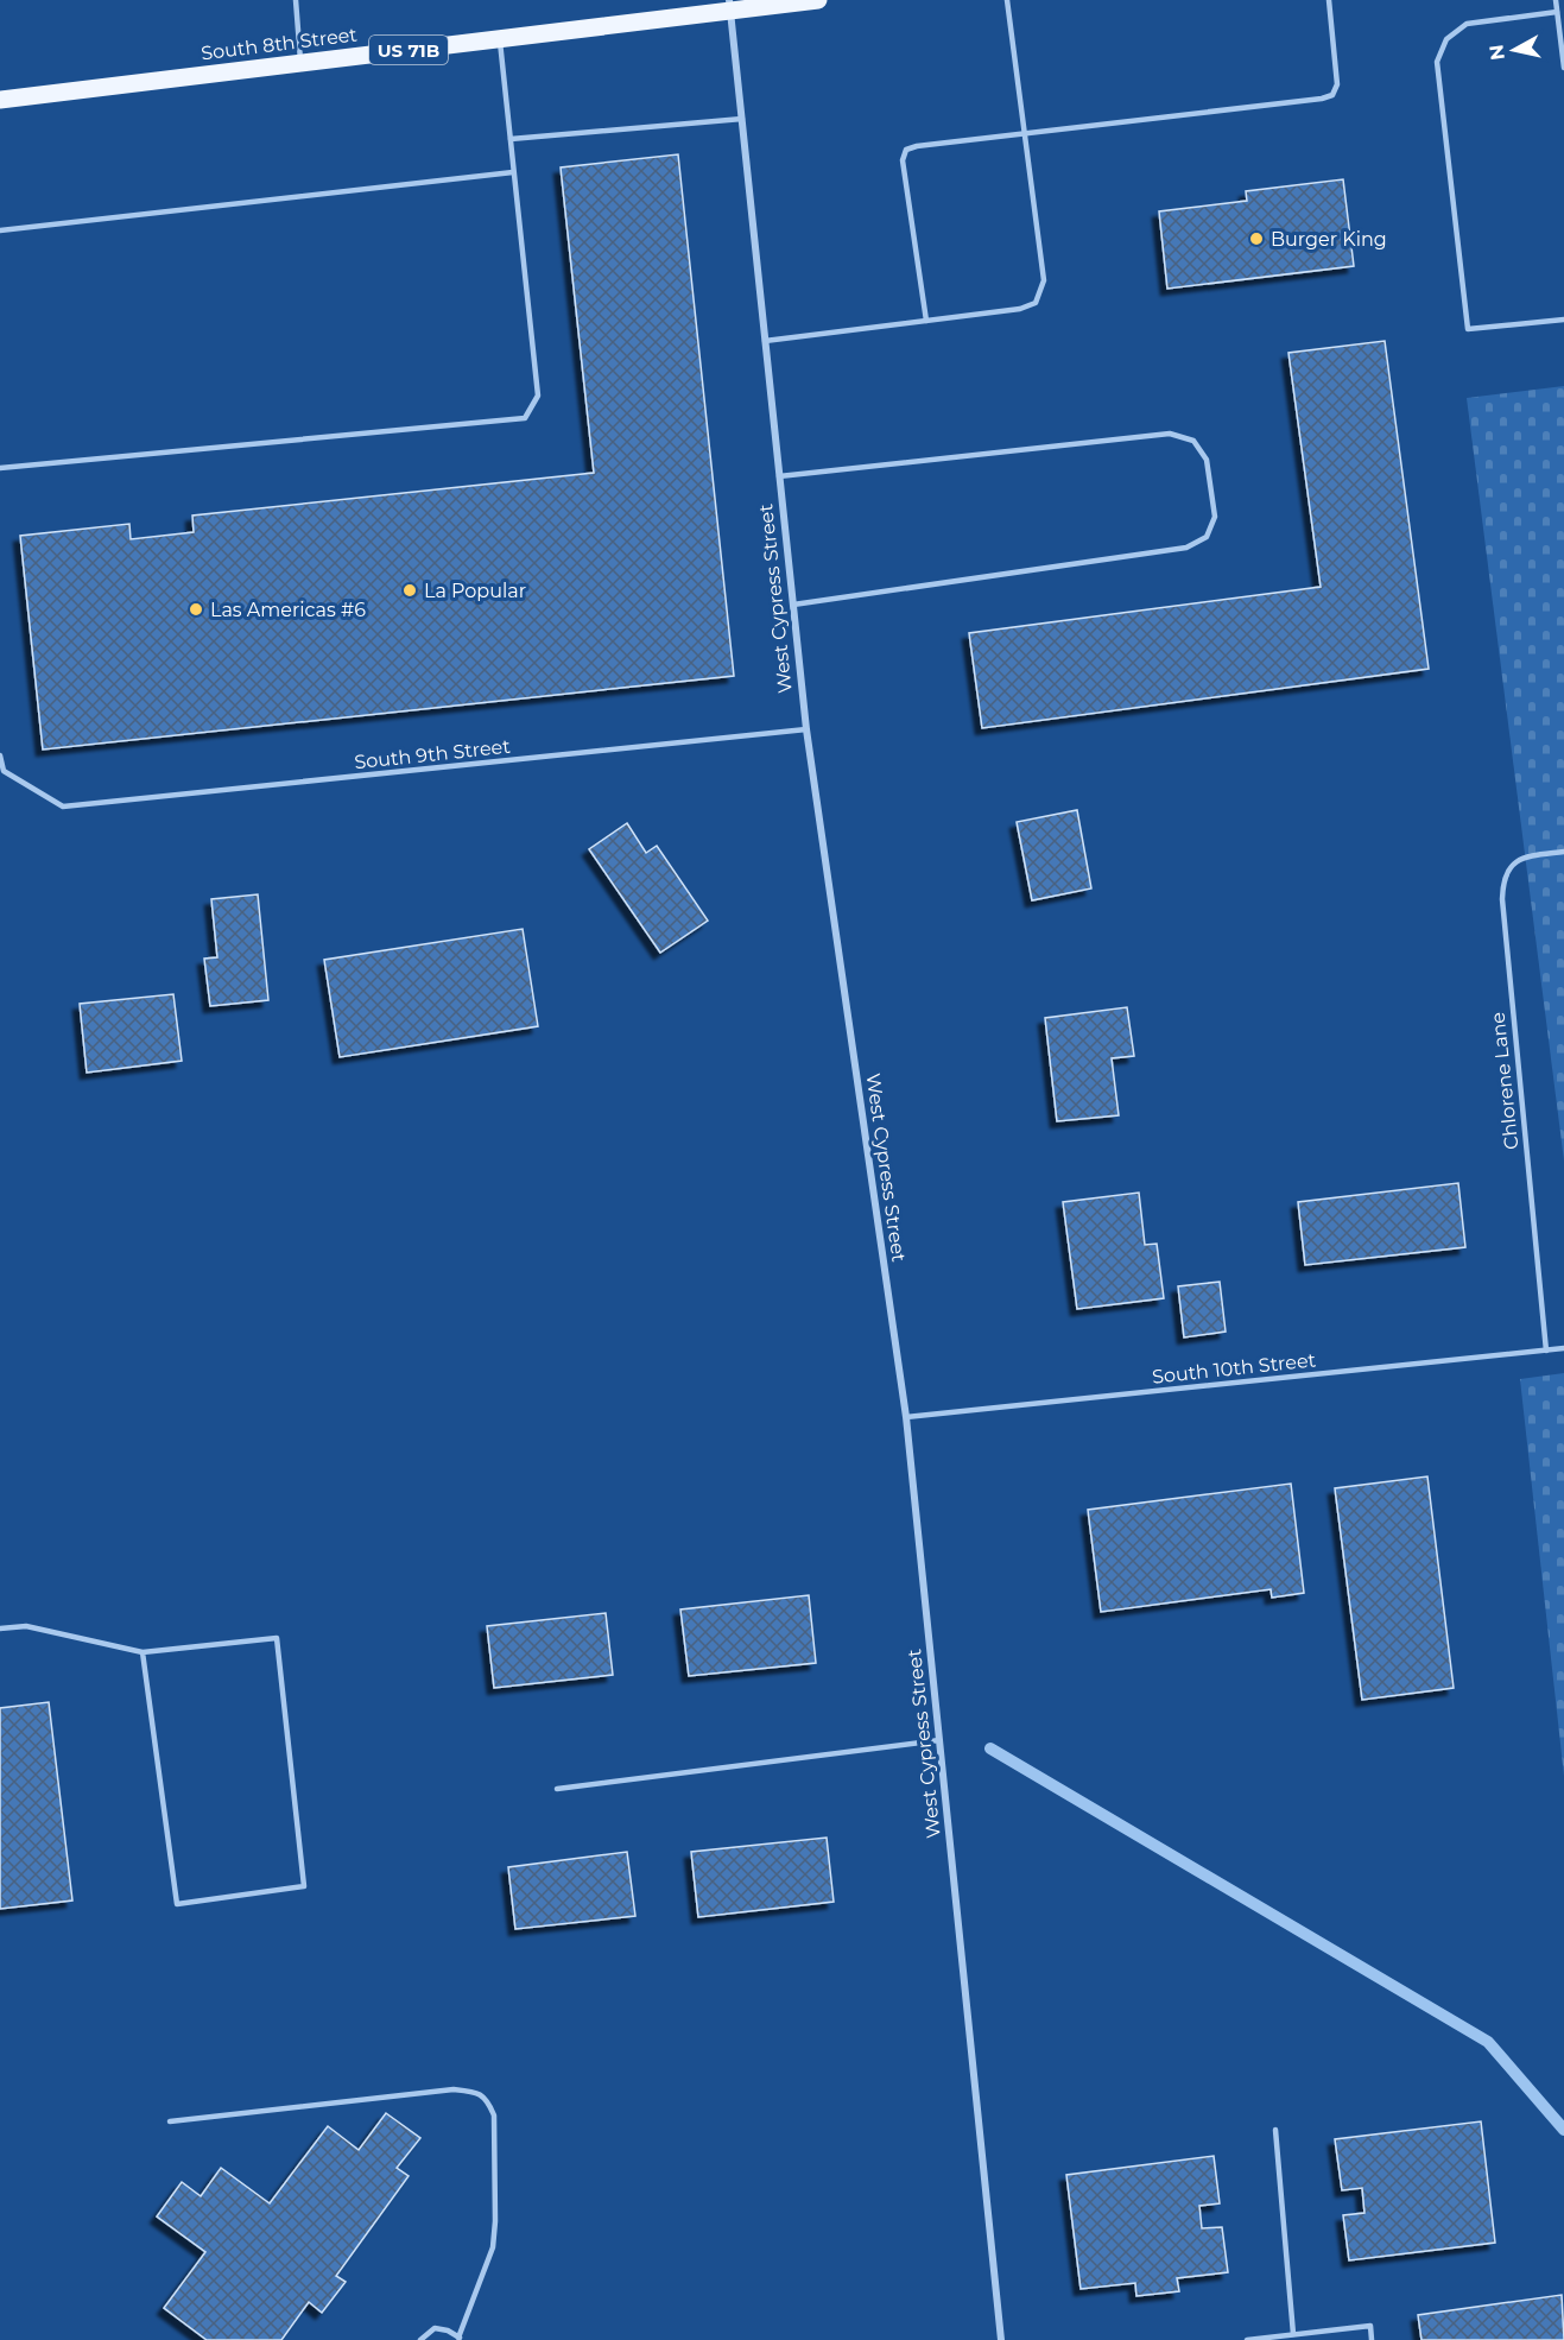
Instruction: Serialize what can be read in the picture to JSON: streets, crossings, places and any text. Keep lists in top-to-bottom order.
{
  "streets": {
    "main road": ["South 8th Street", "US 71B"],
    "street": ["West Cypress Street"],
    "lane": ["South 9th Street", "Chlorene Lane", "South 10th Street"]
  },
  "crossings": [
    ["South 8th Street", "West Cypress Street"],
    ["West Cypress Street", "South 9th Street"],
    ["West Cypress Street", "South 10th Street"],
    ["Chlorene Lane", "South 10th Street"]
  ],
  "places": ["Burger King", "La Popular", "Las Americas #6"],
  "north": "left"
}
